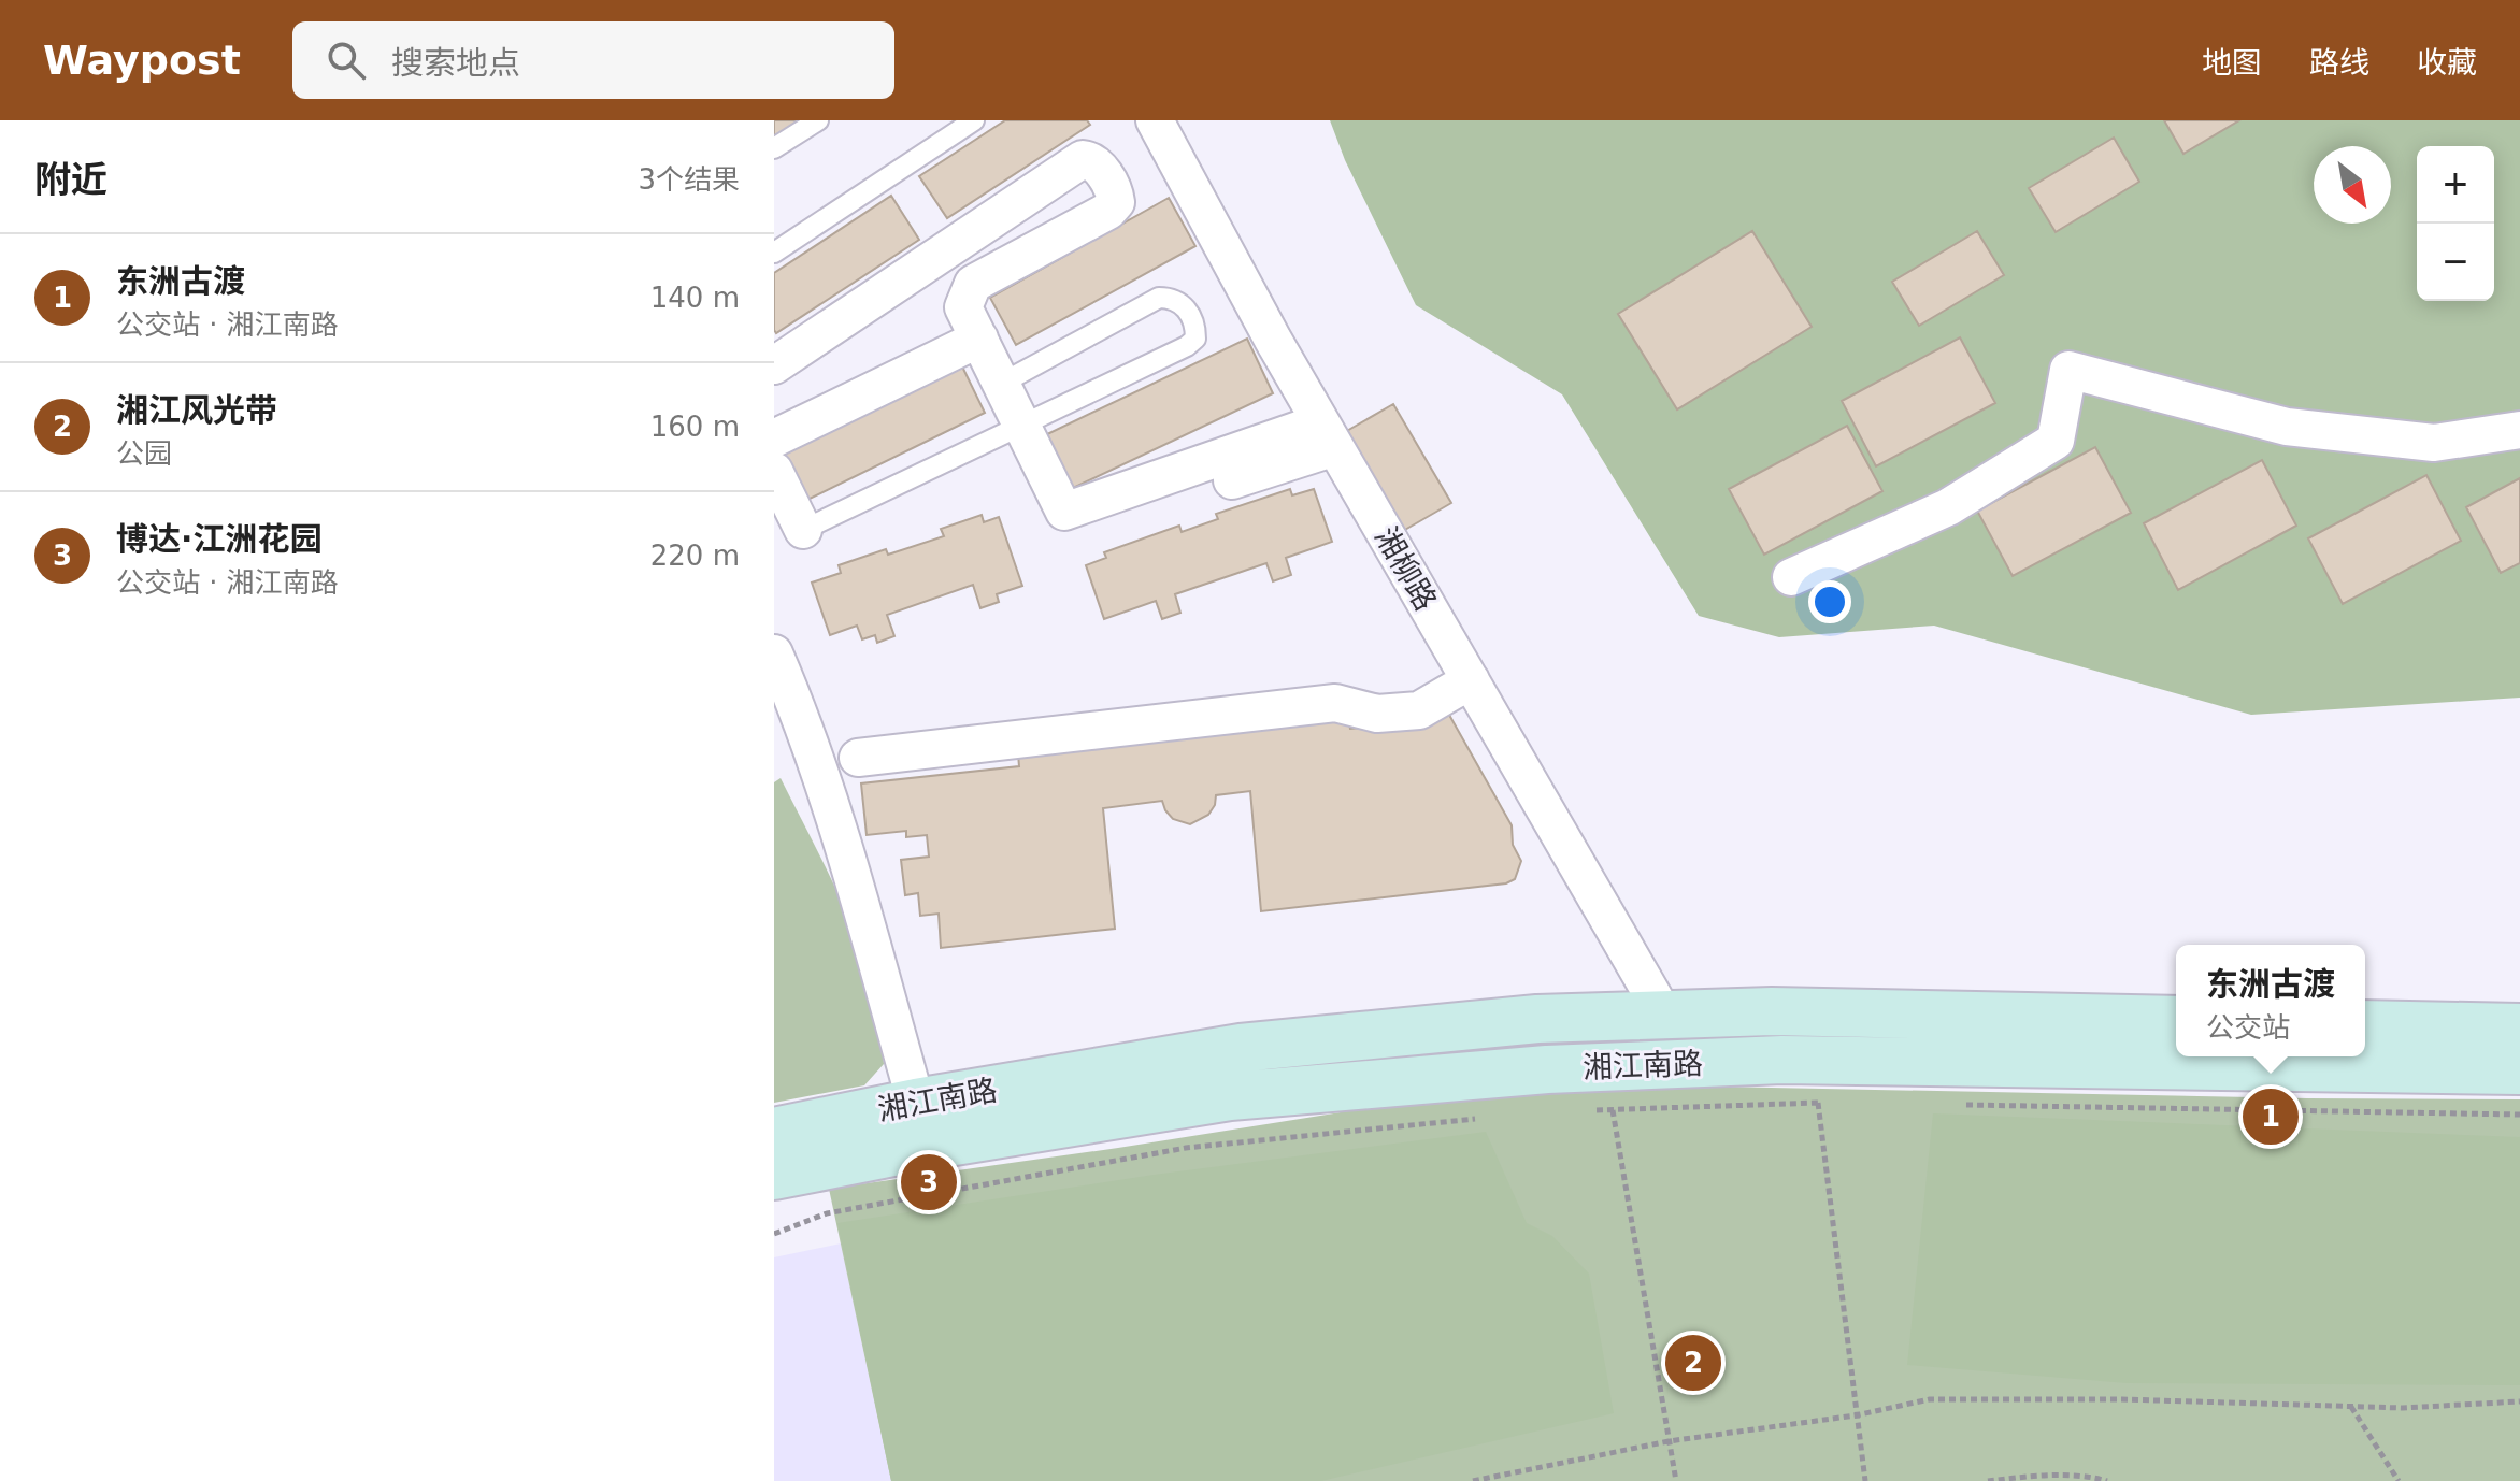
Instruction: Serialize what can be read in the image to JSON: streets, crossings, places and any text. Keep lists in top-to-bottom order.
{
  "streets": {
    "main road": ["湘江南路"],
    "street": ["湘柳路"]
  },
  "crossings": [
    ["湘柳路", "湘江南路"]
  ],
  "north": "bottom right",
  "page": {
    "header": "Waypost",
    "search": "搜索地点",
    "nav": ["地图", "路线", "收藏"],
    "heading": ["附近", "3个结果"],
    "map_buttons": ["+", "−"],
    "list": [
      {
        "mark": "1",
        "name": "东洲古渡",
        "note": "公交站 · 湘江南路",
        "value": "140 m"
      },
      {
        "mark": "2",
        "name": "湘江风光带",
        "note": "公园",
        "value": "160 m"
      },
      {
        "mark": "3",
        "name": "博达·江洲花园",
        "note": "公交站 · 湘江南路",
        "value": "220 m"
      }
    ],
    "popup": ["东洲古渡", "公交站"],
    "pins": ["1", "3", "2"]
  }
}
